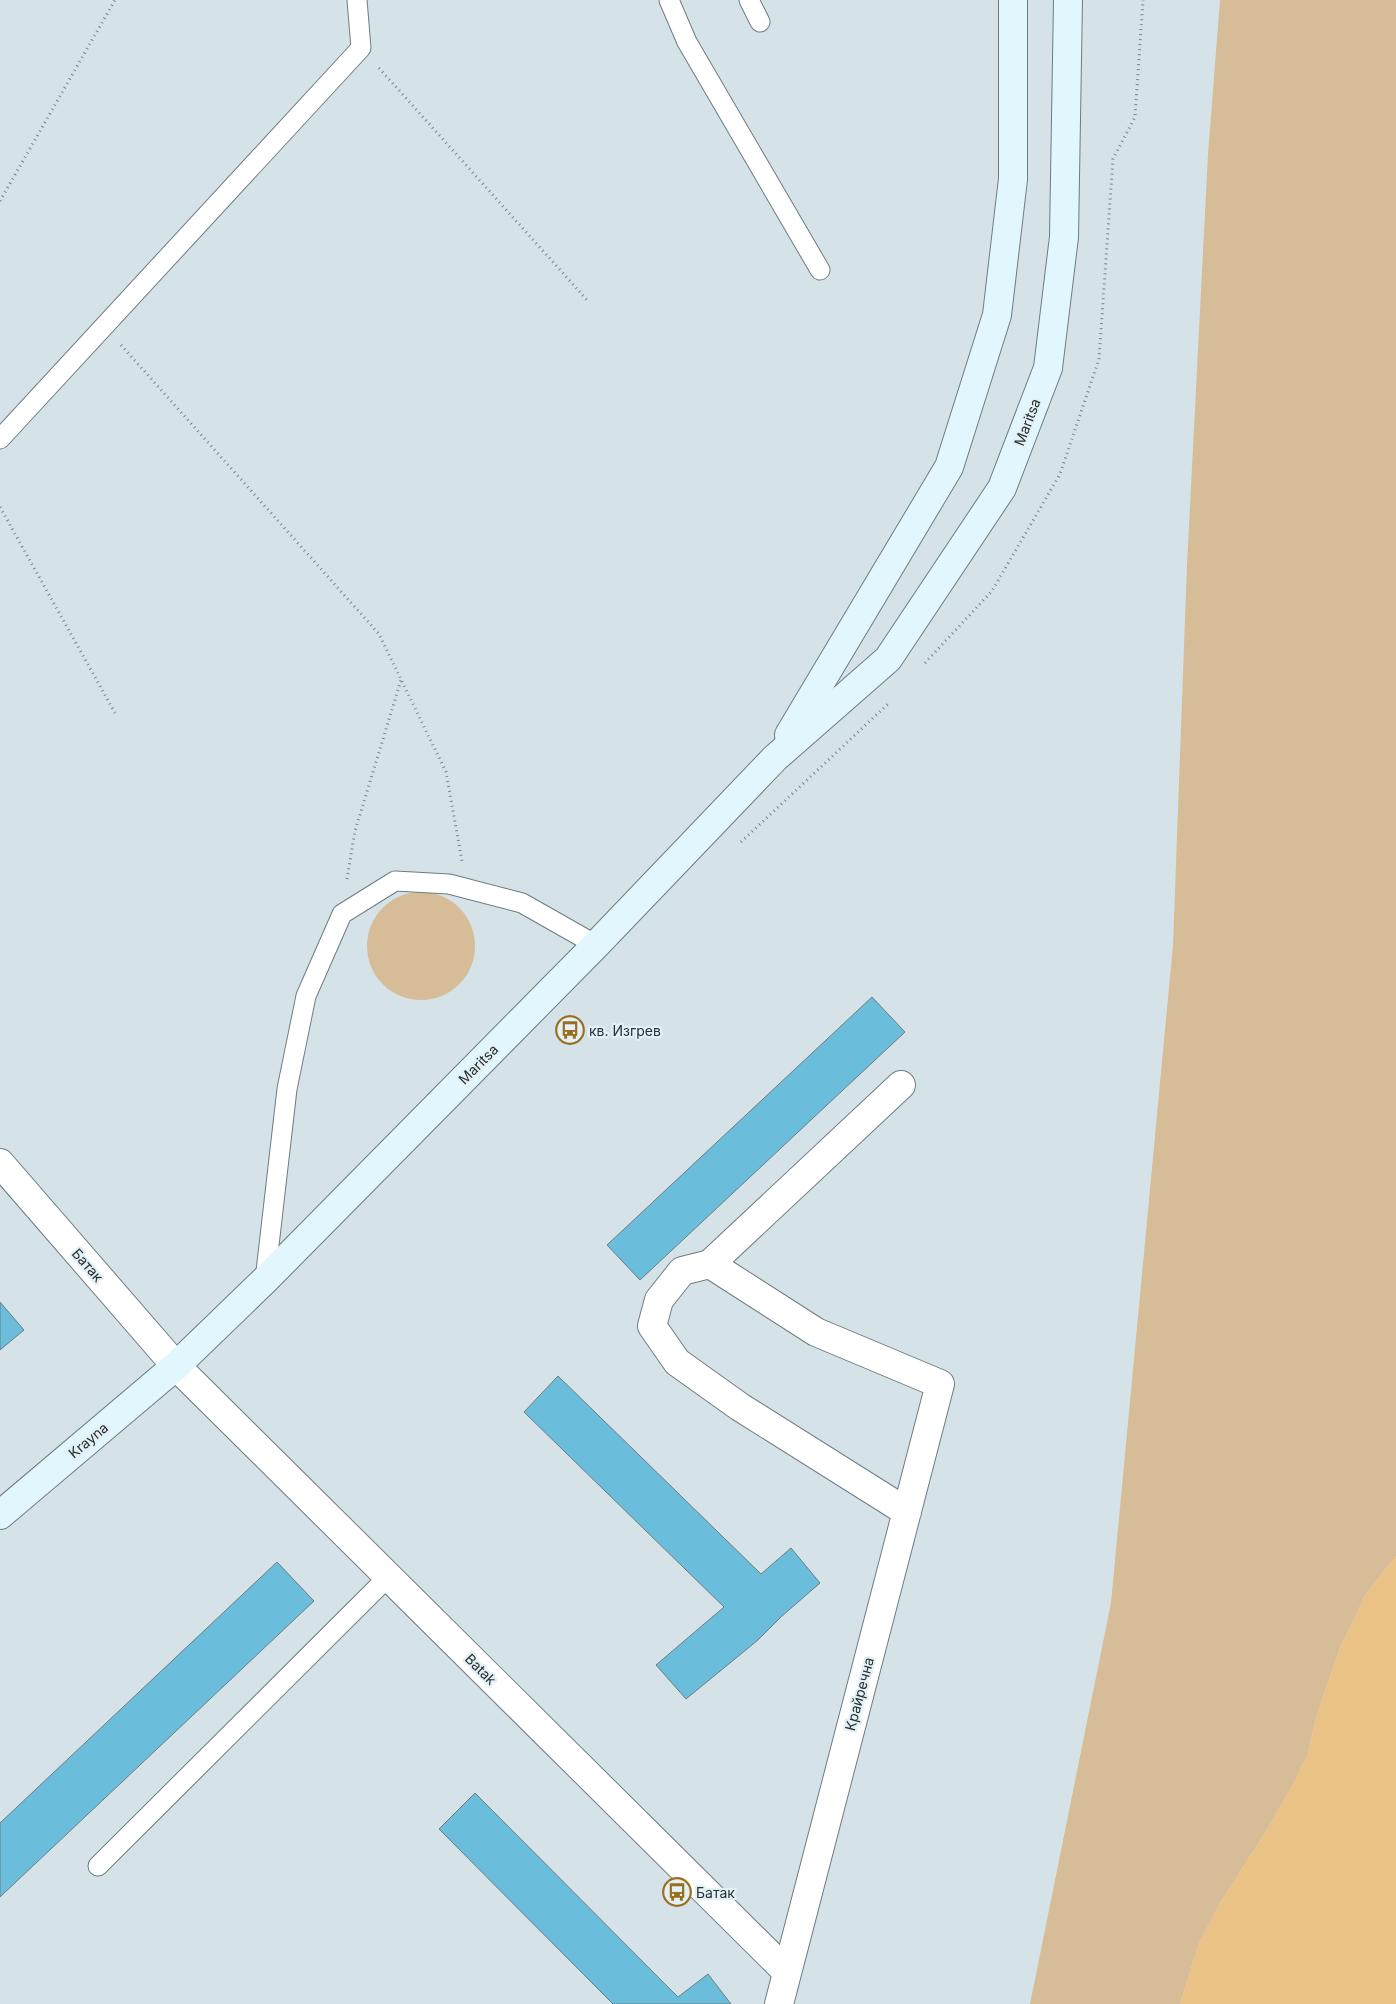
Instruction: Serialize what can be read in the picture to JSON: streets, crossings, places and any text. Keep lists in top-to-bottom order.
{
  "streets": {
    "street": [
      "Maritsa",
      "Батак",
      "Krayna",
      "Batak",
      "Крайречна"
    ]
  },
  "crossings": [
    ["Maritsa", "Батак"],
    ["Maritsa", "Krayna"],
    ["Maritsa", "Batak"],
    ["Батак", "Krayna"],
    ["Батак", "Batak"],
    ["Krayna", "Batak"],
    ["Batak", "Крайречна"]
  ],
  "places": {
    "bus stop": ["кв. Изгрев", "Батак"]
  }
}
